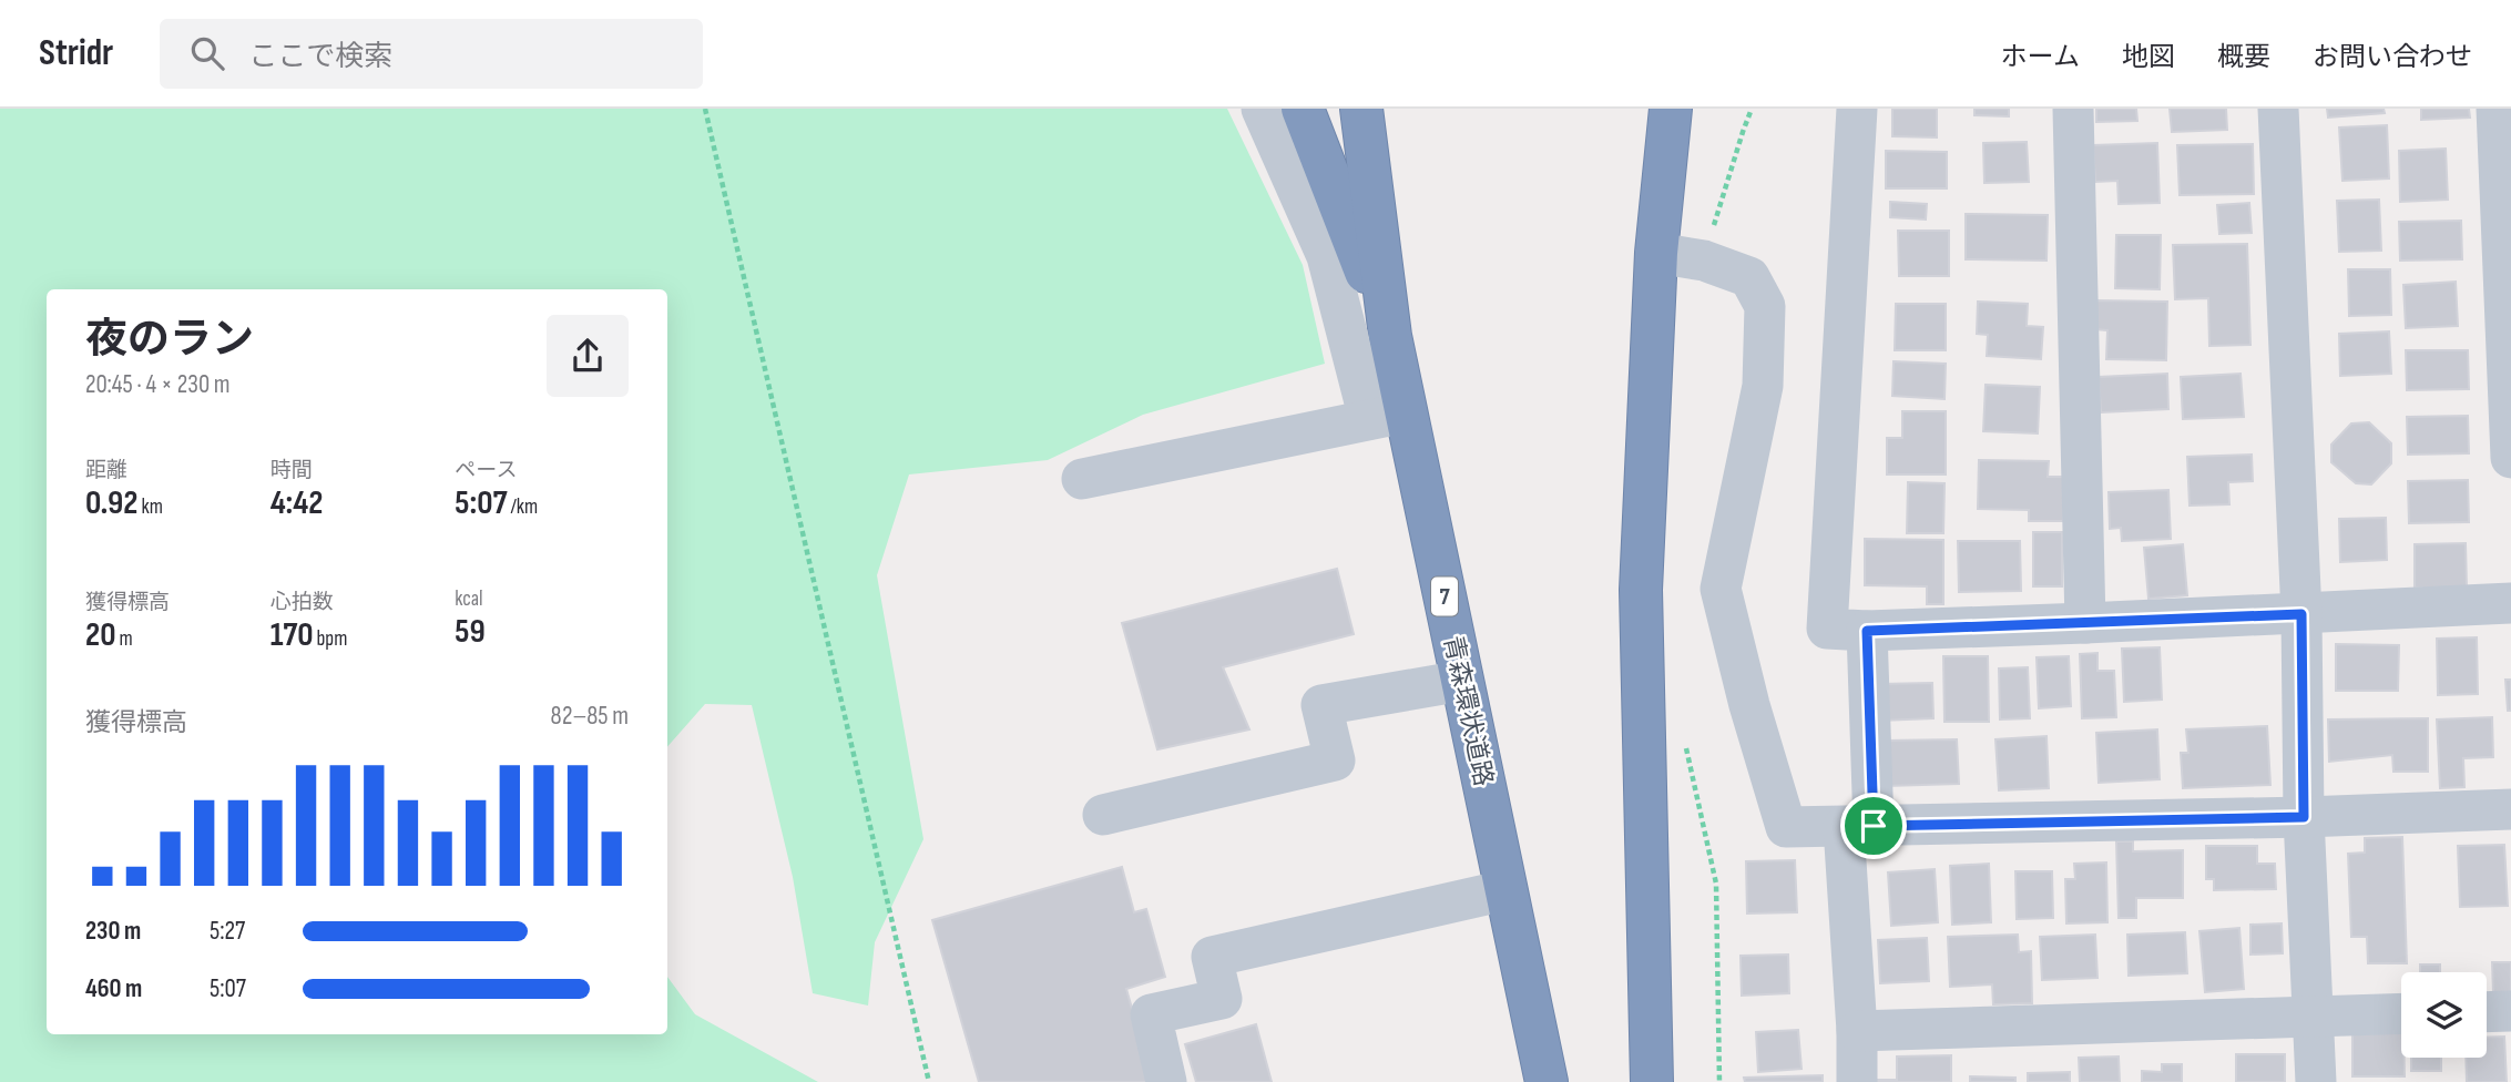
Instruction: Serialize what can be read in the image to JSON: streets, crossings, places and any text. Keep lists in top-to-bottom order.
{
  "streets": {
    "highway": ["7", "青森環状道路"]
  },
  "page": {
    "header": "Stridr",
    "search": "ここで検索",
    "nav": [
      "ホーム",
      "地図",
      "概要",
      "お問い合わせ"
    ],
    "heading": ["夜のラン", "20:45 · 4 × 230 m"],
    "stats": [
      ["距離", "0.92 km"],
      ["時間", "4:42"],
      ["ペース", "5:07 /km"],
      ["獲得標高", "20 m"],
      ["心拍数", "170 bpm"],
      ["kcal", "59"]
    ],
    "chart": ["獲得標高", "82–85 m"],
    "list": [
      {
        "name": "230 m",
        "note": "5:27"
      },
      {
        "name": "460 m",
        "note": "5:07"
      }
    ]
  }
}
